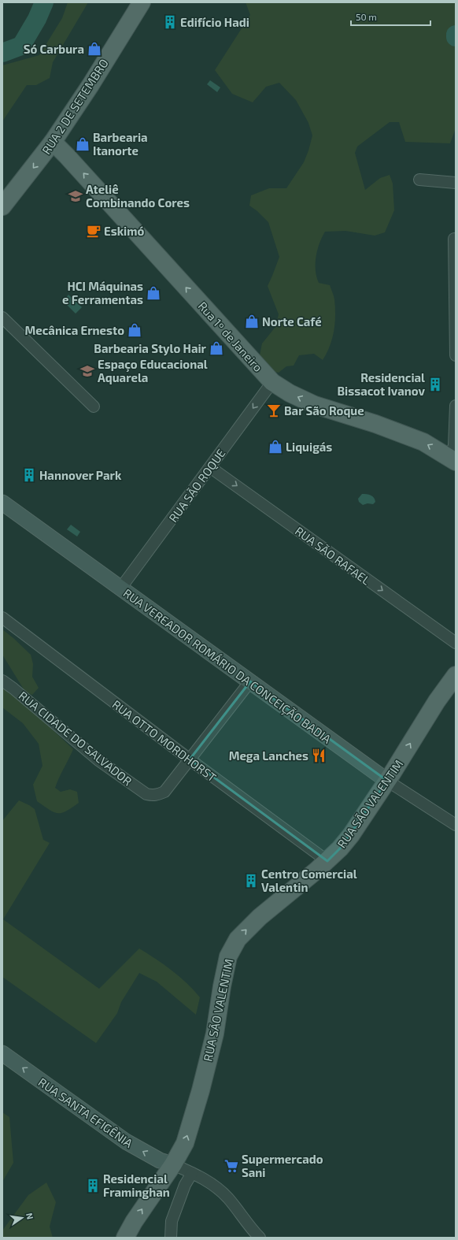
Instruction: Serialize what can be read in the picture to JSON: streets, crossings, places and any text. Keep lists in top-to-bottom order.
{
  "streets": {
    "main road": ["RUA 2 DE SETEMBRO", "Rua 1º de Janeiro", "RUA SÃO VALENTIM"],
    "street": [
      "RUA SÃO ROQUE",
      "RUA SÃO RAFAEL",
      "RUA VEREADOR ROMÁRIO DA CONCEIÇÃO BADIA",
      "RUA CIDADE DO SALVADOR",
      "RUA OTTO MORDHORST",
      "RUA SANTA EFIGÊNIA"
    ]
  },
  "crossings": [
    ["RUA 2 DE SETEMBRO", "Rua 1º de Janeiro"],
    ["Rua 1º de Janeiro", "RUA SÃO ROQUE"],
    ["RUA SÃO ROQUE", "RUA SÃO RAFAEL"],
    ["RUA SÃO ROQUE", "RUA VEREADOR ROMÁRIO DA CONCEIÇÃO BADIA"],
    ["RUA VEREADOR ROMÁRIO DA CONCEIÇÃO BADIA", "RUA CIDADE DO SALVADOR"],
    ["RUA VEREADOR ROMÁRIO DA CONCEIÇÃO BADIA", "RUA SÃO VALENTIM"],
    ["RUA CIDADE DO SALVADOR", "RUA OTTO MORDHORST"],
    ["RUA OTTO MORDHORST", "RUA SÃO VALENTIM"],
    ["RUA SÃO VALENTIM", "RUA SANTA EFIGÊNIA"]
  ],
  "one_way": [
    "Rua 1º de Janeiro",
    "RUA SÃO ROQUE",
    "RUA SÃO RAFAEL",
    "RUA SÃO VALENTIM",
    "RUA SANTA EFIGÊNIA"
  ],
  "places": {
    "building": [
      "Edifício Hadi",
      "Residencial Bissacot Ivanov",
      "Hannover Park",
      "Centro Comercial Valentin",
      "Residencial Framinghan"
    ],
    "shop": [
      "Só Carbura",
      "Barbearia Itanorte",
      "HCI Máquinas e Ferramentas",
      "Norte Café",
      "Mecânica Ernesto",
      "Barbearia Stylo Hair",
      "Liquigás"
    ],
    "school or university": ["Ateliê Combinando Cores", "Espaço Educacional Aquarela"],
    "cafe": ["Eskimó"],
    "bar": ["Bar São Roque"],
    "restaurant": ["Mega Lanches"],
    "supermarket": ["Supermercado Sani"]
  },
  "scale_bar": "50 m",
  "north": "right"
}
